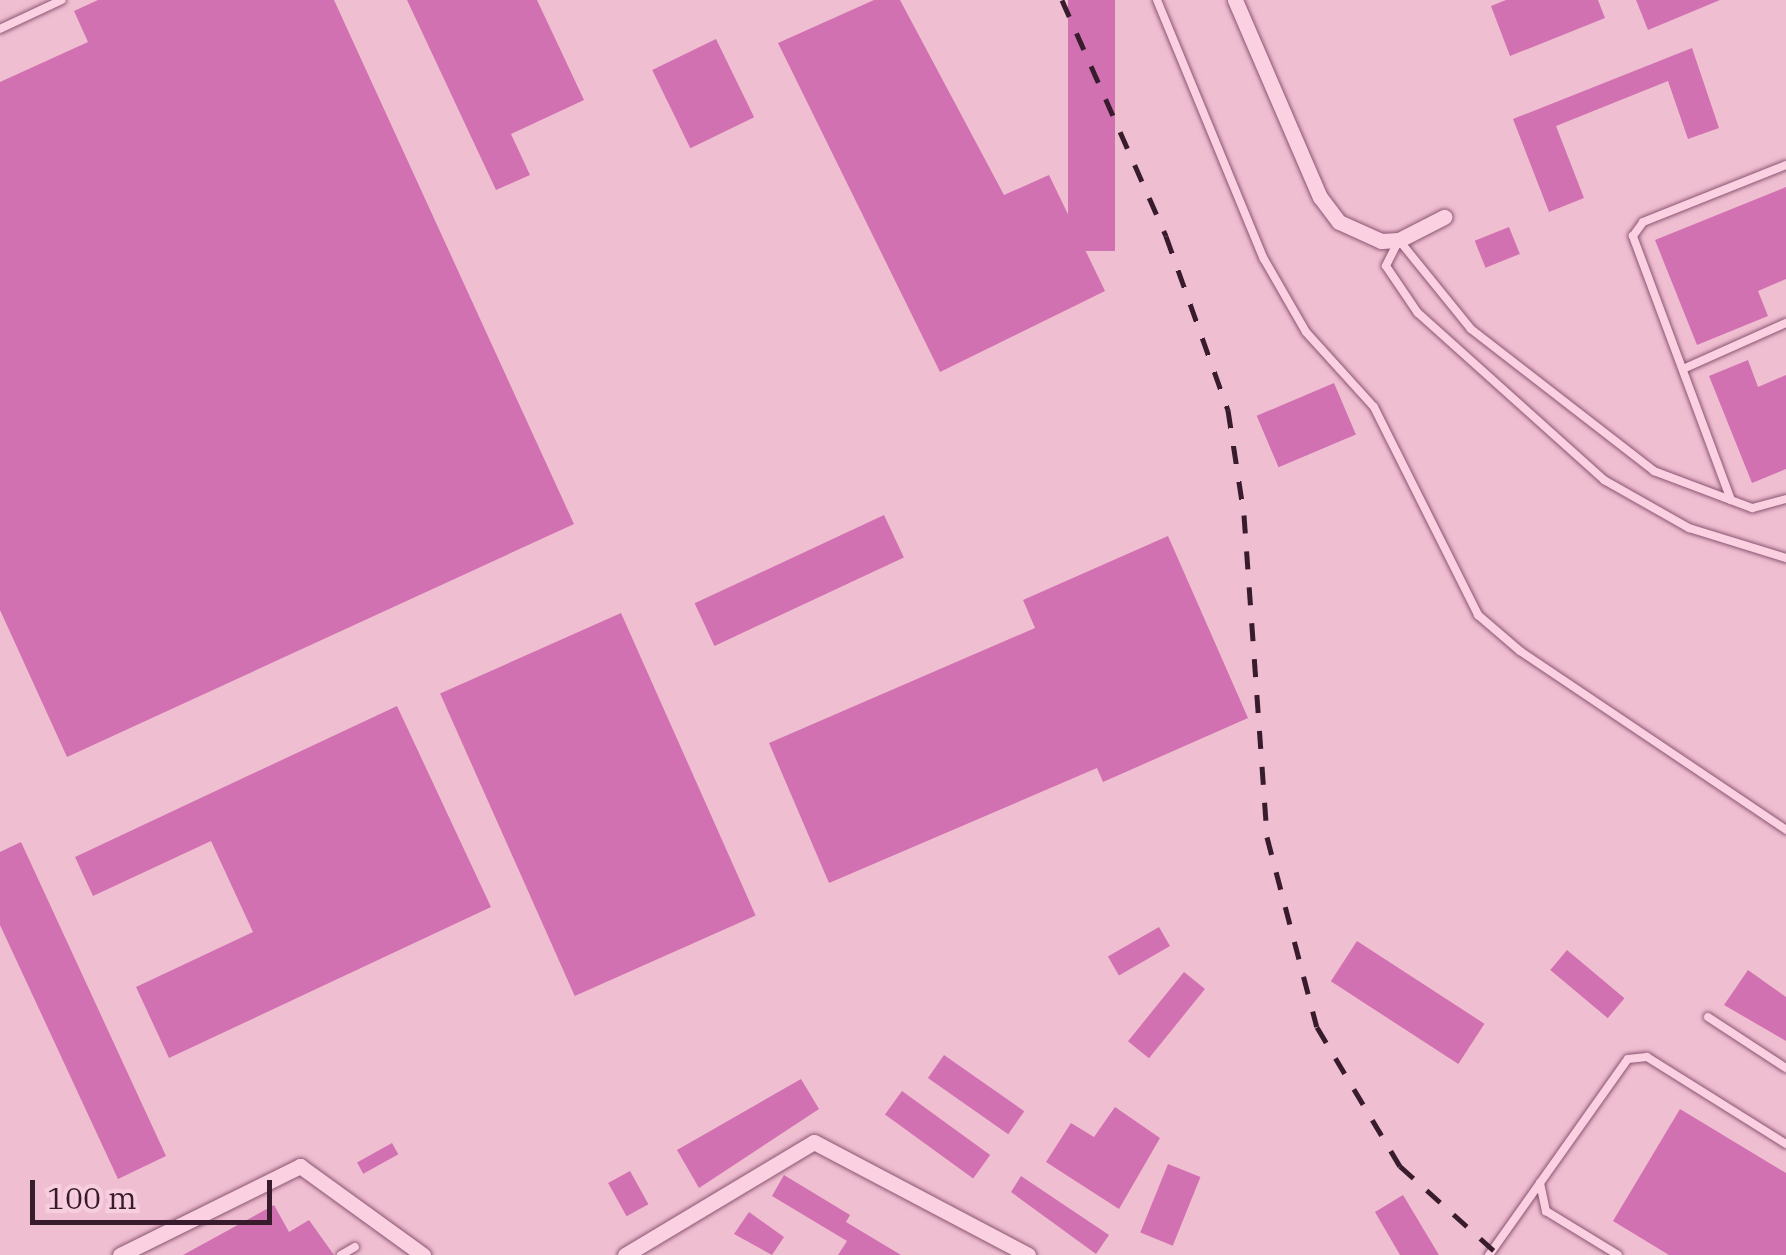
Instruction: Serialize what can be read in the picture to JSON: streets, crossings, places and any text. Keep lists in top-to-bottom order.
{
  "scale_bar": "100 m"
}
